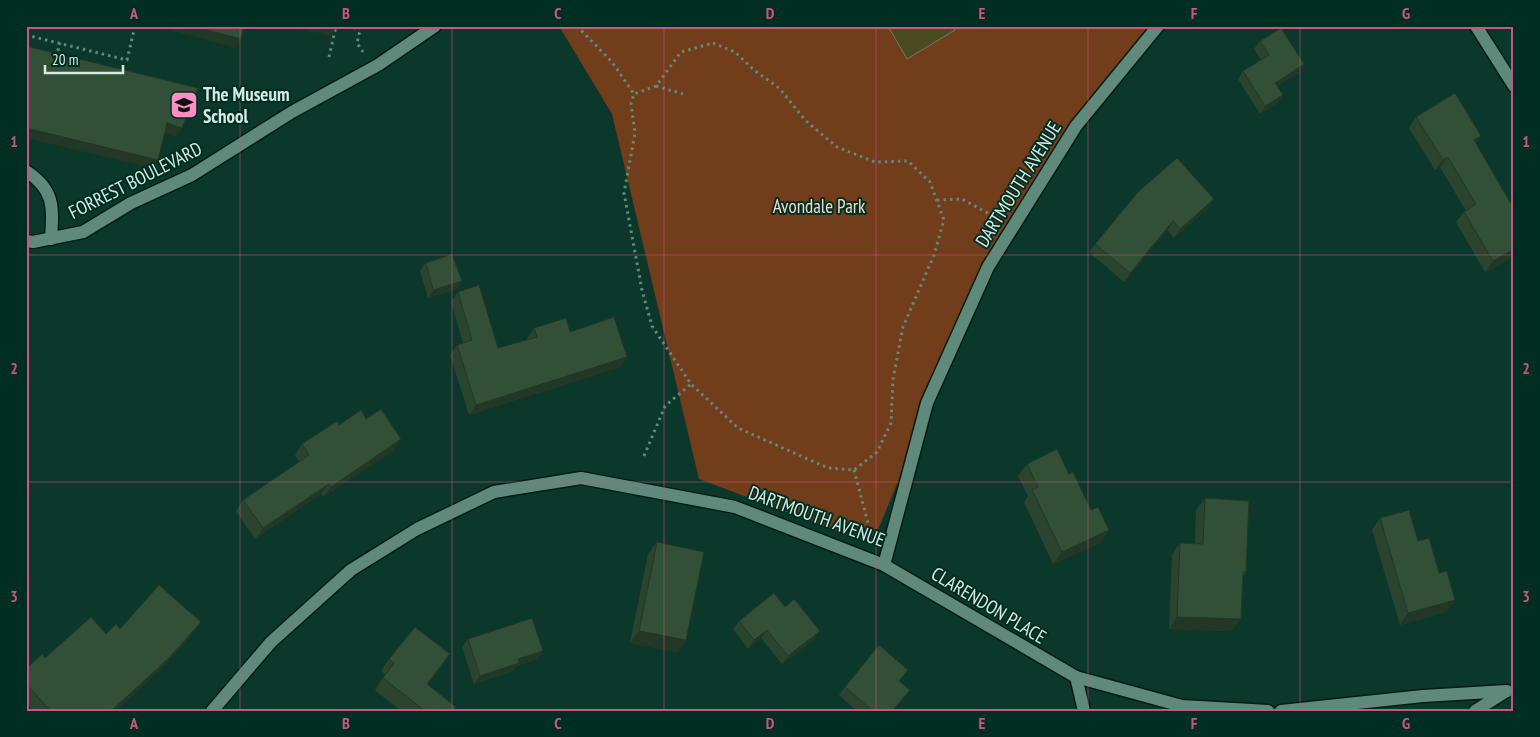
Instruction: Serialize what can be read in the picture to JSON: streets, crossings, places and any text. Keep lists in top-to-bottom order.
{
  "streets": {
    "street": ["FORREST BOULEVARD", "DARTMOUTH AVENUE", "CLARENDON PLACE"]
  },
  "crossings": [
    ["DARTMOUTH AVENUE", "CLARENDON PLACE"]
  ],
  "parks": ["Avondale Park"],
  "places": {
    "school or university": ["The Museum School"]
  },
  "scale_bar": "20 m",
  "grid": {
    "columns": [
      "A",
      "B",
      "C",
      "D",
      "E",
      "F",
      "G"
    ],
    "rows": ["1", "2", "3"]
  }
}
